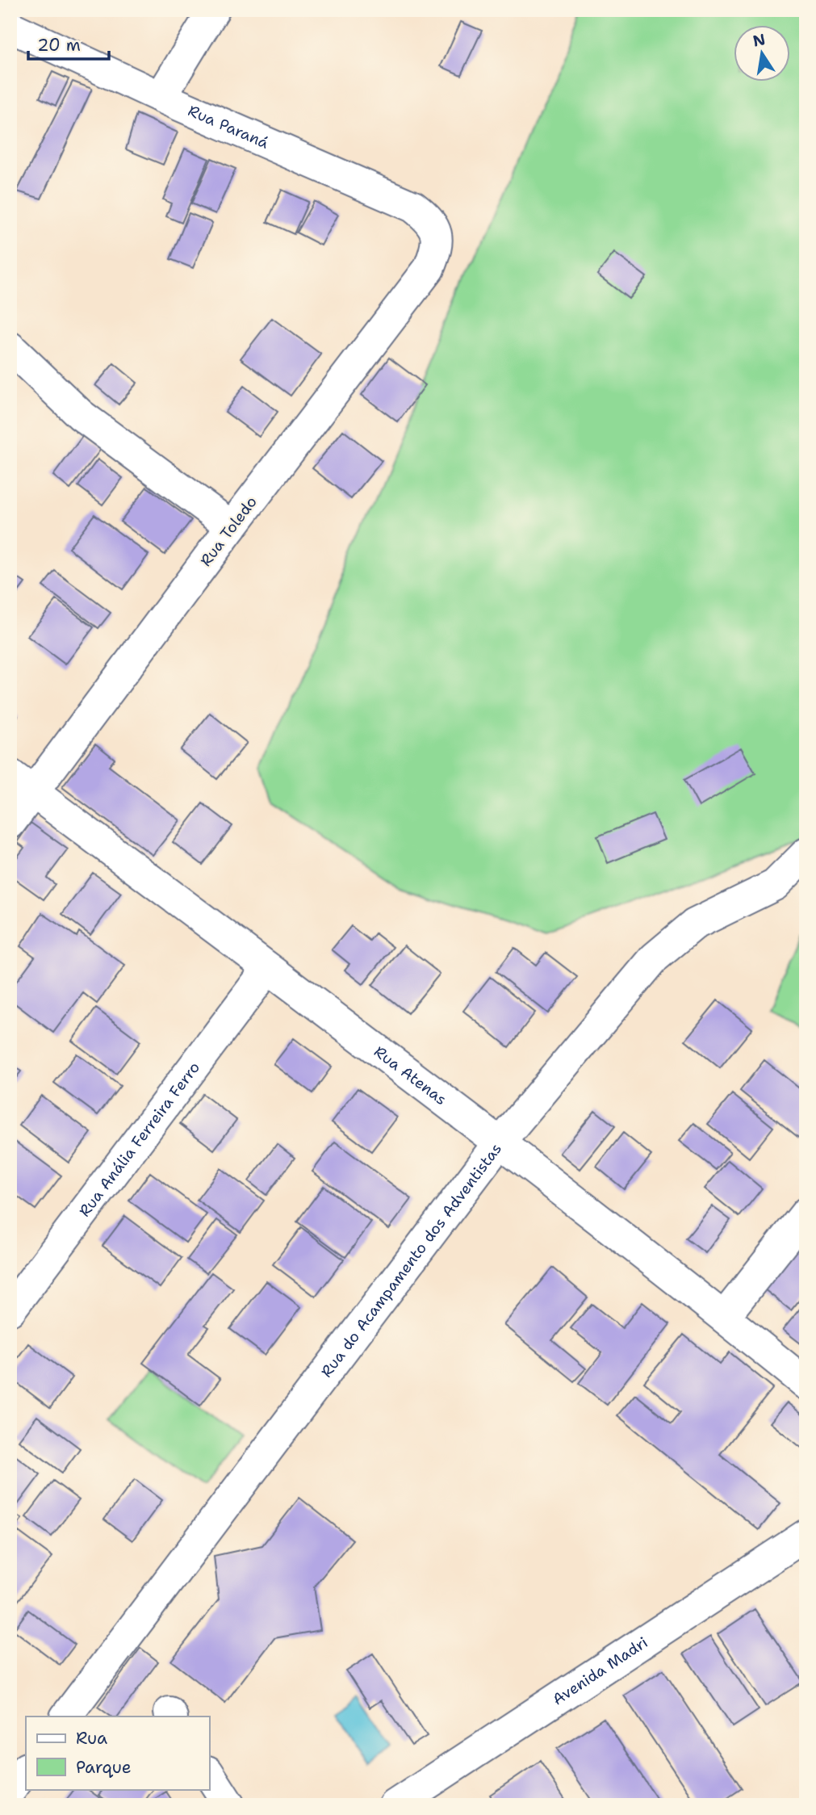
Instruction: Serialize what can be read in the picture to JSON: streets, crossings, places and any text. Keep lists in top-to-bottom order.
{
  "streets": {
    "street": [
      "Rua Paraná",
      "Rua Toledo",
      "Rua Atenas",
      "Rua Anália Ferreira Ferro",
      "Rua do Acampamento dos Adventistas",
      "Avenida Madri"
    ]
  },
  "crossings": [
    ["Rua Paraná", "Rua Toledo"],
    ["Rua Toledo", "Rua Atenas"],
    ["Rua Atenas", "Rua Anália Ferreira Ferro"],
    ["Rua Atenas", "Rua do Acampamento dos Adventistas"]
  ],
  "legend": ["Rua", "Parque"],
  "scale_bar": "20 m",
  "north": "top"
}
